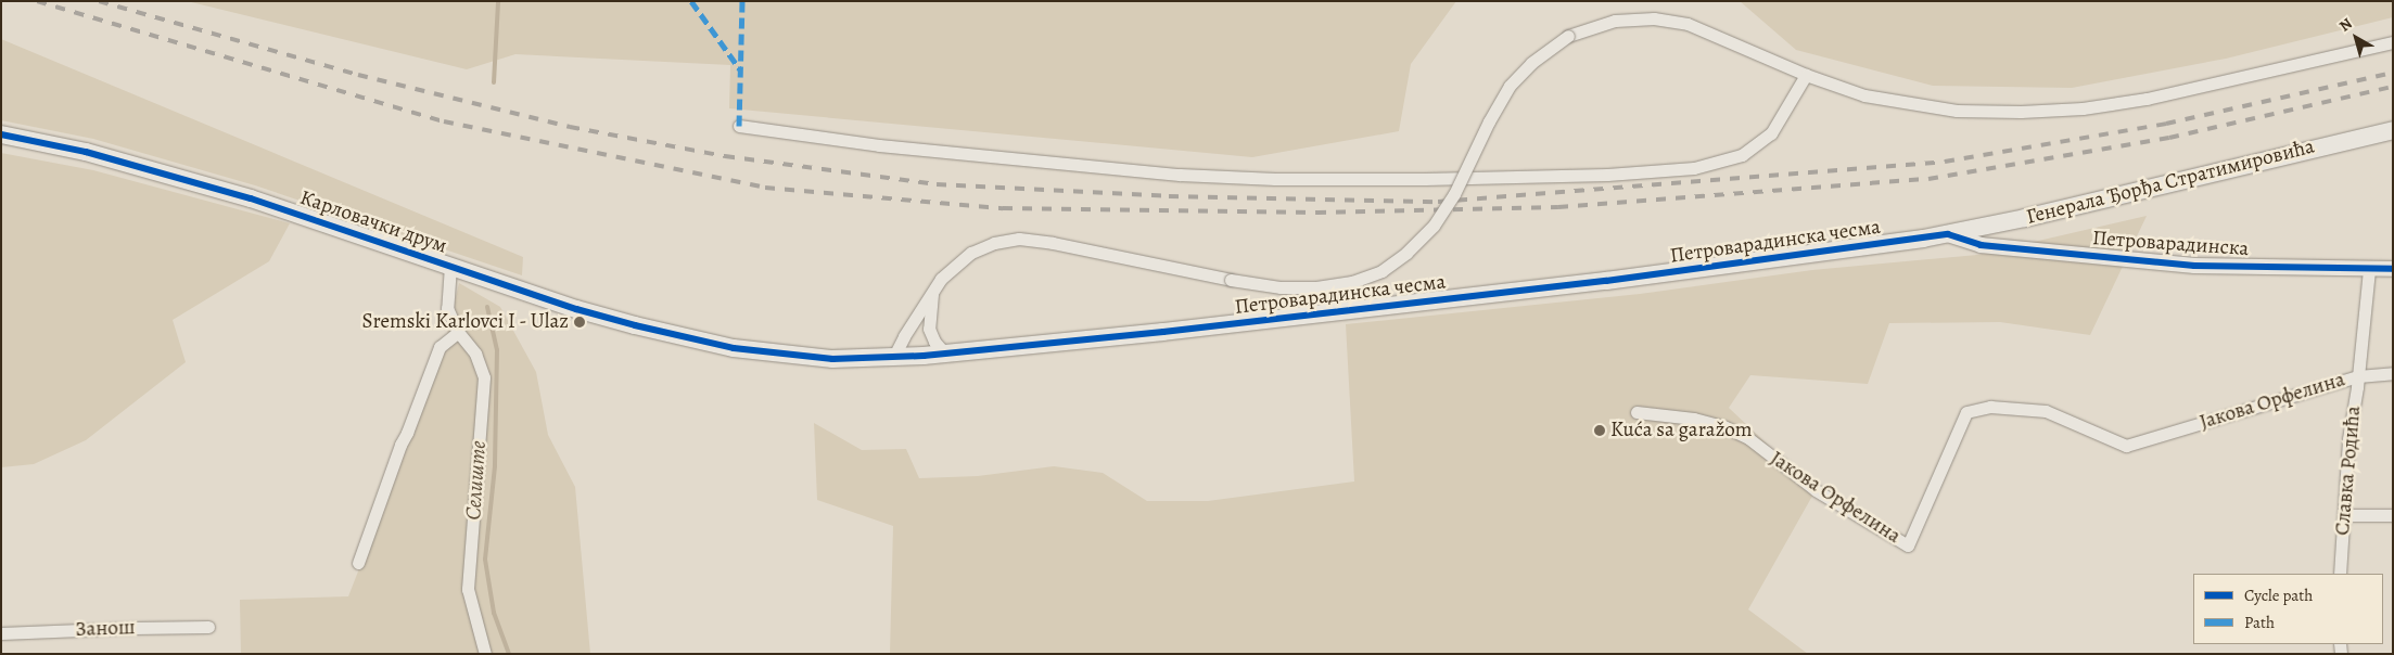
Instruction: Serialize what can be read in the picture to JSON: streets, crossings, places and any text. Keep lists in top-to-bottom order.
{
  "streets": {
    "main road": ["Генерала Ђорђа Стратимировића", "Карловачки друм", "Петроварадинска чесма"],
    "street": [
      "Петроварадинска",
      "Јакова Орфелина",
      "Славка Родића",
      "Занош"
    ]
  },
  "crossings": [
    ["Генерала Ђорђа Стратимировића", "Петроварадинска чесма"],
    ["Генерала Ђорђа Стратимировића", "Петроварадинска"],
    ["Карловачки друм", "Петроварадинска чесма"],
    ["Петроварадинска чесма", "Петроварадинска"],
    ["Петроварадинска", "Славка Родића"],
    ["Јакова Орфелина", "Славка Родића"]
  ],
  "water": ["Селиште"],
  "places": ["Sremski Karlovci I - Ulaz", "Kuća sa garažom"],
  "legend": ["Cycle path", "Path"],
  "north": "top left"
}
